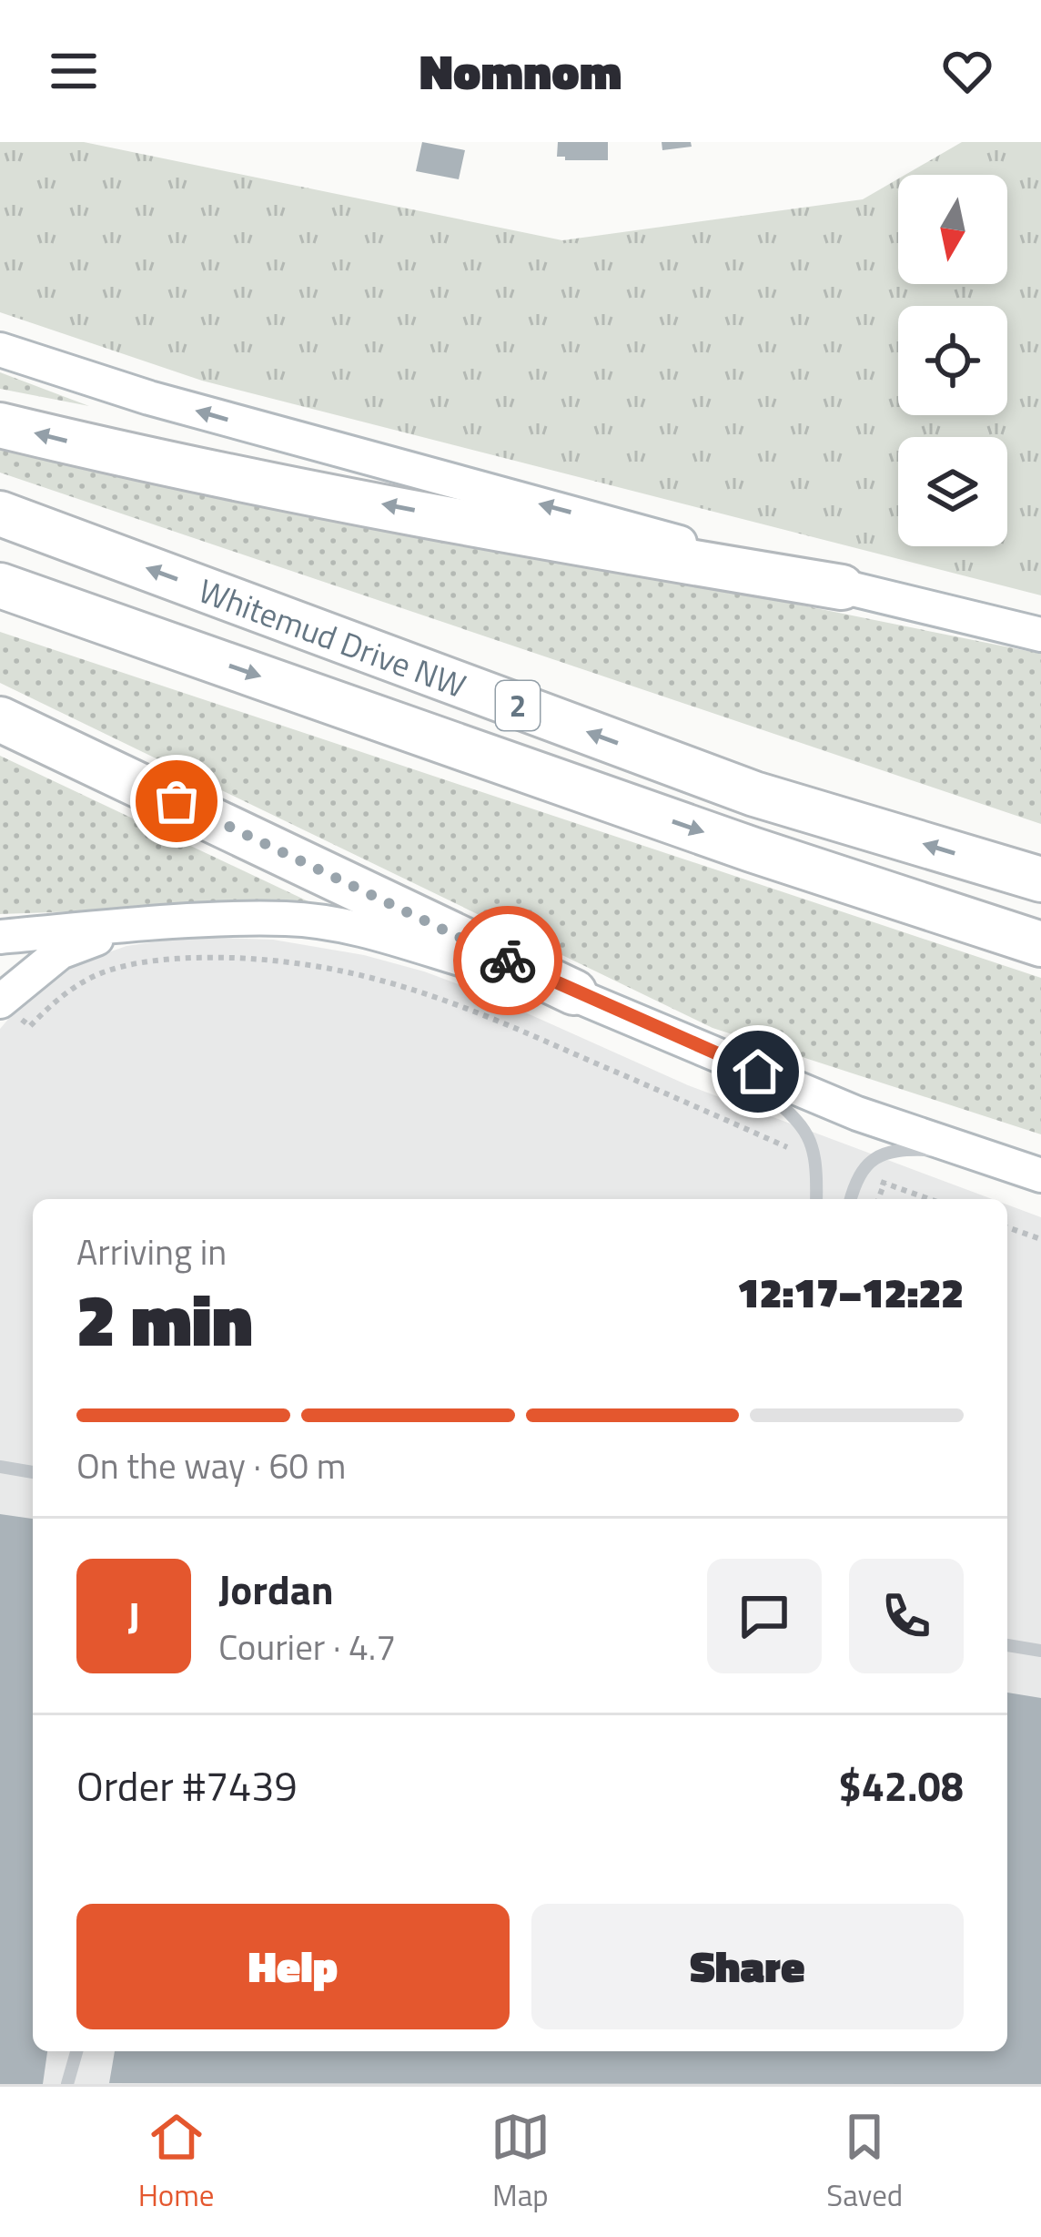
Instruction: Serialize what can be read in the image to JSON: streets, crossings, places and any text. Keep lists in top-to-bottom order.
{
  "streets": {
    "highway": ["Whitemud Drive NW", "2"]
  },
  "north": "bottom",
  "page": {
    "header": "Nomnom",
    "heading": ["2 min", "Arriving in", "12:17–12:22"],
    "panel": [
      "Jordan",
      "Courier · 4.7",
      "Order #7439",
      "$42.08"
    ],
    "bar": "On the way · 60 m",
    "round": "J",
    "buttons": ["Help", "Share"],
    "tabs": ["Home", "Map", "Saved"]
  }
}
